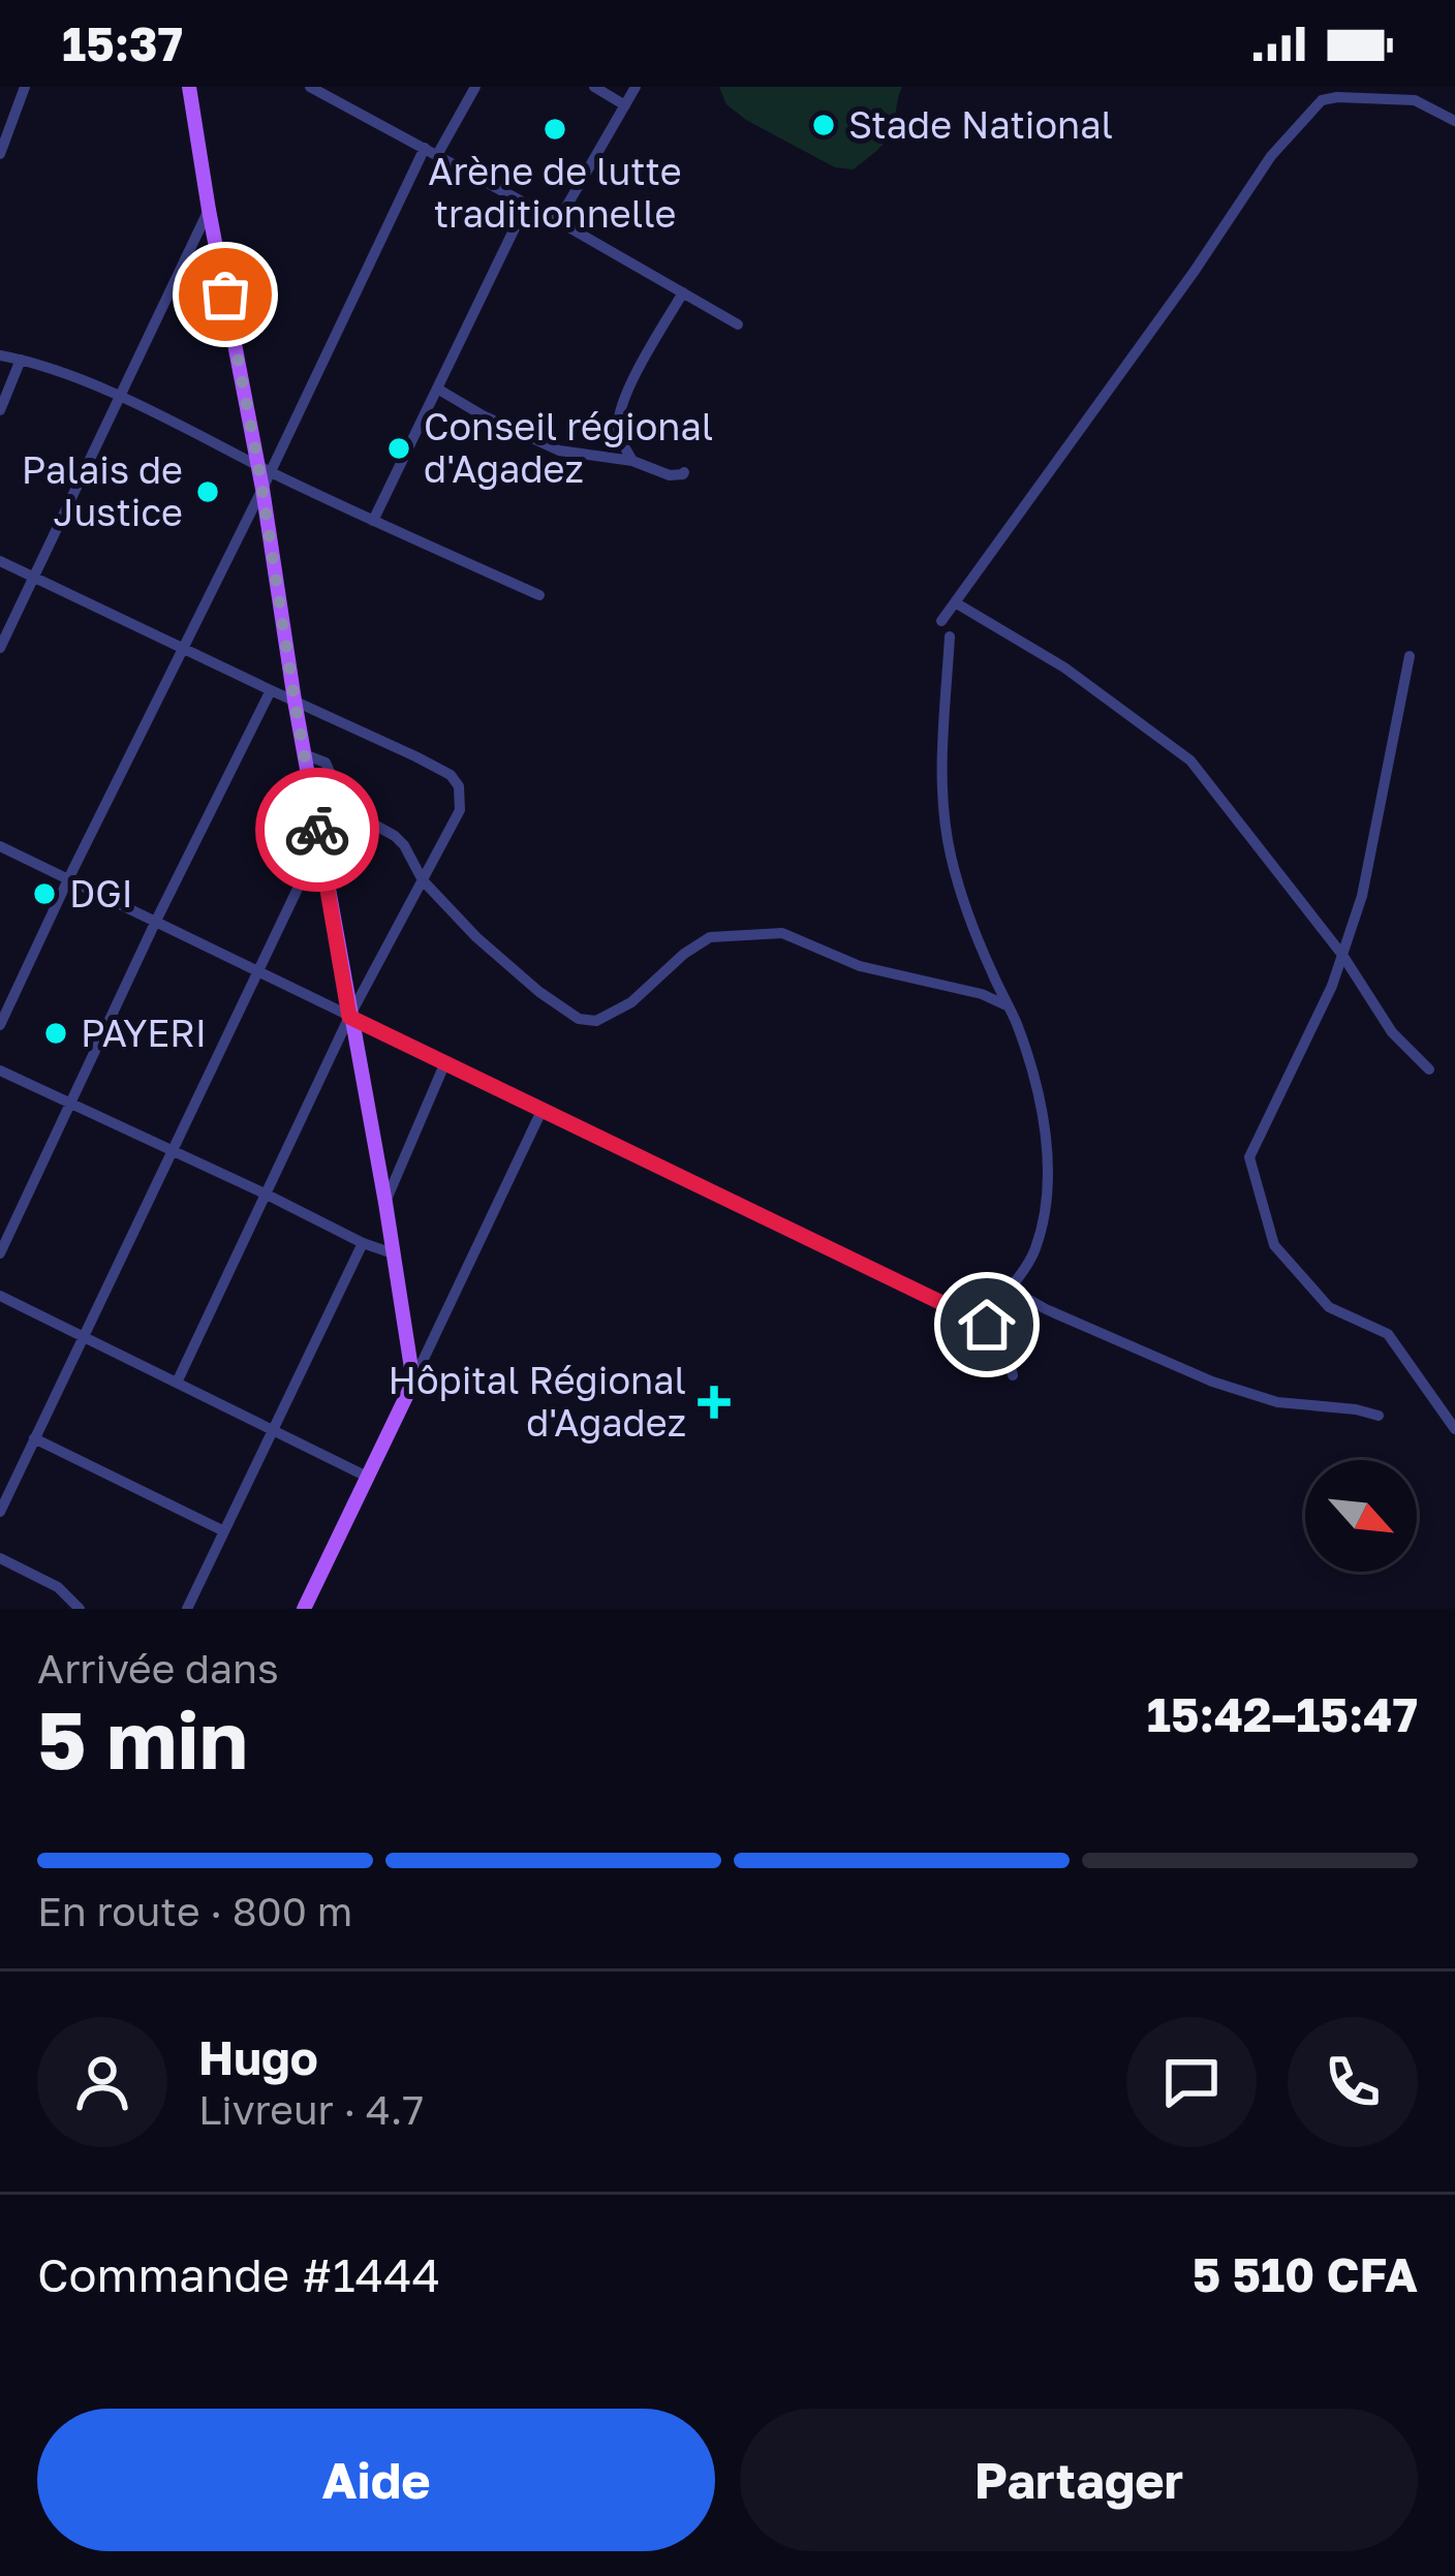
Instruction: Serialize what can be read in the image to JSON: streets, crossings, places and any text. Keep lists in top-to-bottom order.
{
  "places": {
    "other": [
      "Stade National",
      "Arène de lutte traditionnelle",
      "Conseil régional d'Agadez",
      "Palais de Justice",
      "DGI",
      "PAYERI"
    ],
    "health": ["Hôpital Régional d'Agadez"]
  },
  "north": "bottom right",
  "page": {
    "status": "15:37",
    "heading": ["5 min", "Arrivée dans", "15:42–15:47"],
    "panel": [
      "Hugo",
      "Livreur · 4.7",
      "Commande #1444",
      "5 510 CFA"
    ],
    "bar": "En route · 800 m",
    "buttons": ["Aide", "Partager"]
  }
}
